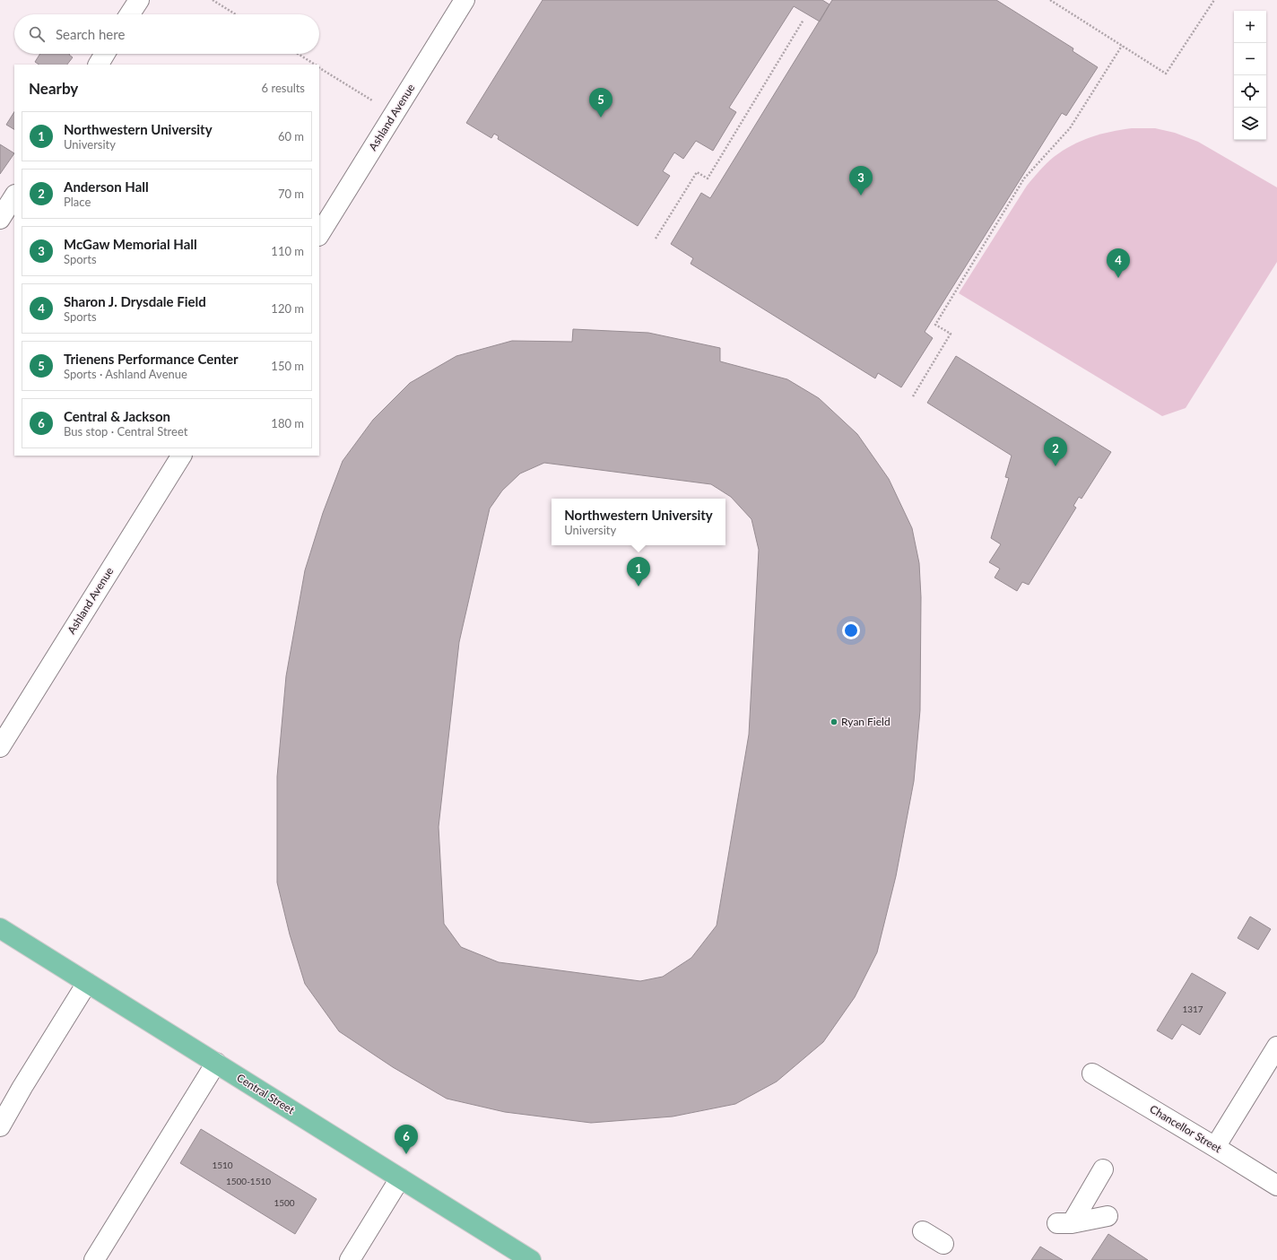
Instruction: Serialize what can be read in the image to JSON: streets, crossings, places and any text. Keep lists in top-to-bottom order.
{
  "streets": {
    "main road": ["Central Street"],
    "street": ["Ashland Avenue", "Chancellor Street"]
  },
  "places": ["Ryan Field"],
  "house_numbers": [
    "1317",
    "1510",
    "1500-1510",
    "1500"
  ],
  "page": {
    "map_buttons": ["+", "−"],
    "search": "Search here",
    "heading": ["Nearby", "6 results"],
    "pins": [
      "5",
      "3",
      "4",
      "2",
      "1",
      "6"
    ],
    "list": [
      {
        "mark": "1",
        "name": "Northwestern University",
        "note": "University",
        "value": "60 m"
      },
      {
        "mark": "2",
        "name": "Anderson Hall",
        "note": "Place",
        "value": "70 m"
      },
      {
        "mark": "3",
        "name": "McGaw Memorial Hall",
        "note": "Sports",
        "value": "110 m"
      },
      {
        "mark": "4",
        "name": "Sharon J. Drysdale Field",
        "note": "Sports",
        "value": "120 m"
      },
      {
        "mark": "5",
        "name": "Trienens Performance Center",
        "note": "Sports · Ashland Avenue",
        "value": "150 m"
      },
      {
        "mark": "6",
        "name": "Central & Jackson",
        "note": "Bus stop · Central Street",
        "value": "180 m"
      }
    ],
    "popup": ["Northwestern University", "University"]
  }
}
